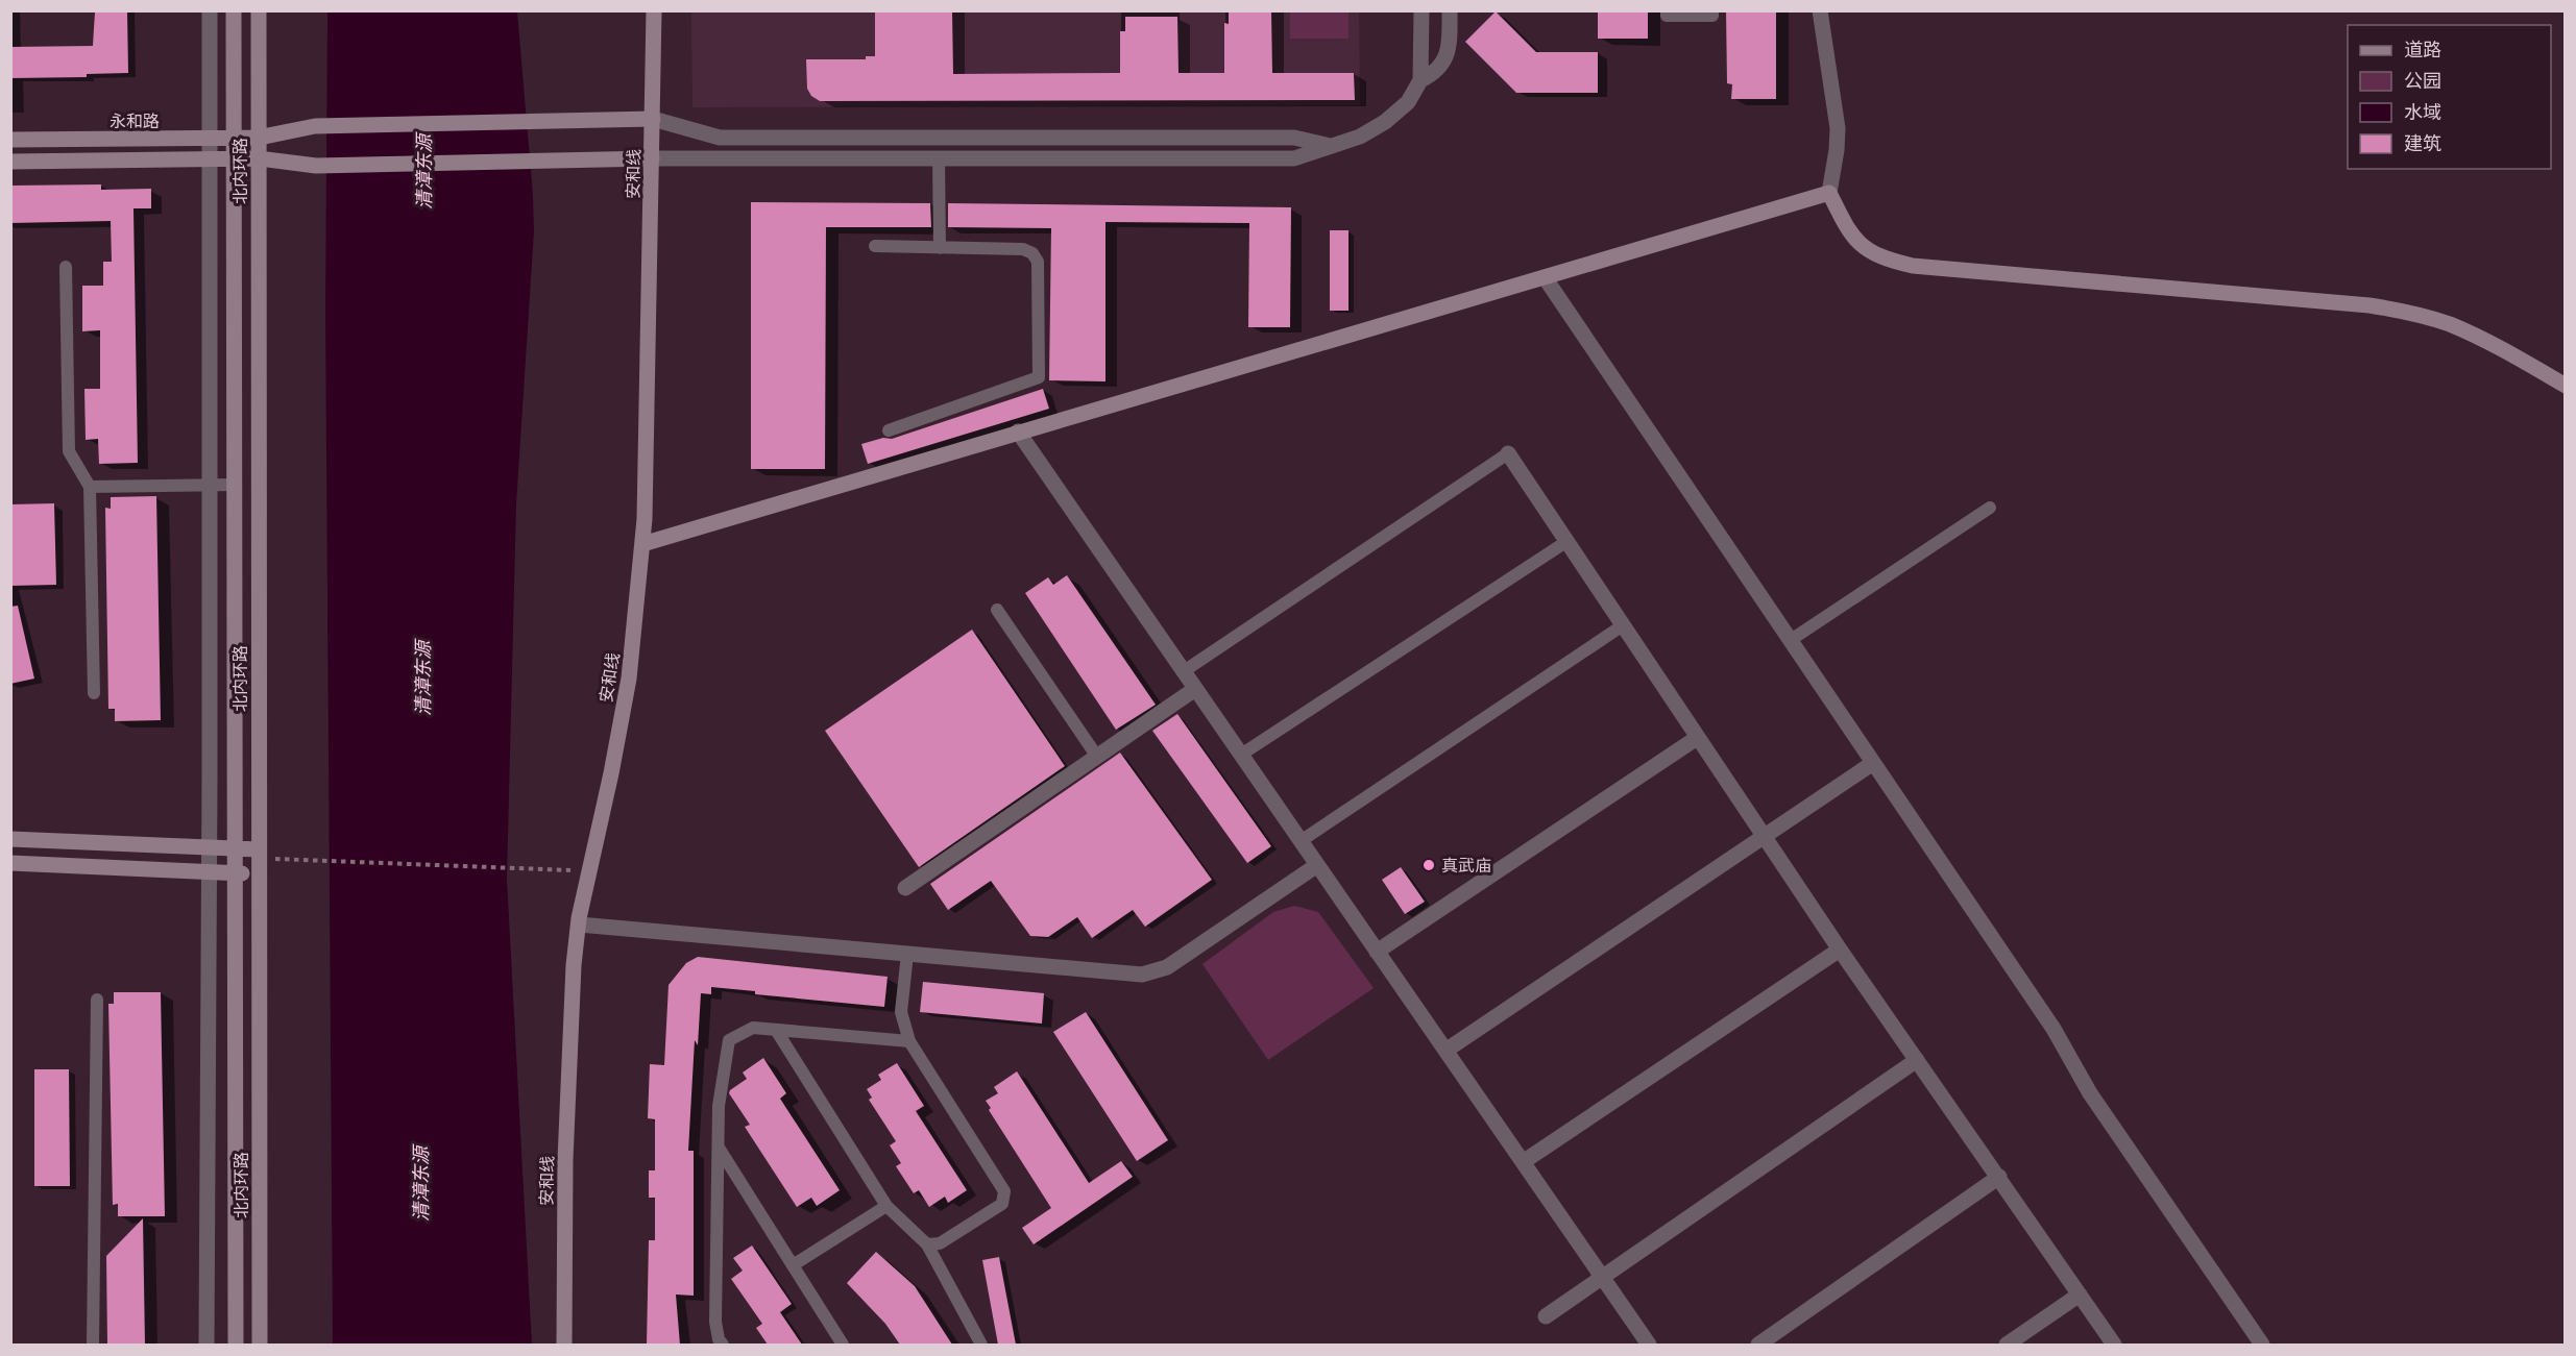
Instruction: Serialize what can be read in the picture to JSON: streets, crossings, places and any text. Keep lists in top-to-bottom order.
{
  "streets": {
    "main road": ["永和路", "北内环路", "安和线"]
  },
  "crossings": [
    ["永和路", "北内环路"],
    ["永和路", "安和线"]
  ],
  "water": ["清漳东源"],
  "places": ["真武庙"],
  "legend": [
    "道路",
    "公园",
    "水域",
    "建筑"
  ]
}
